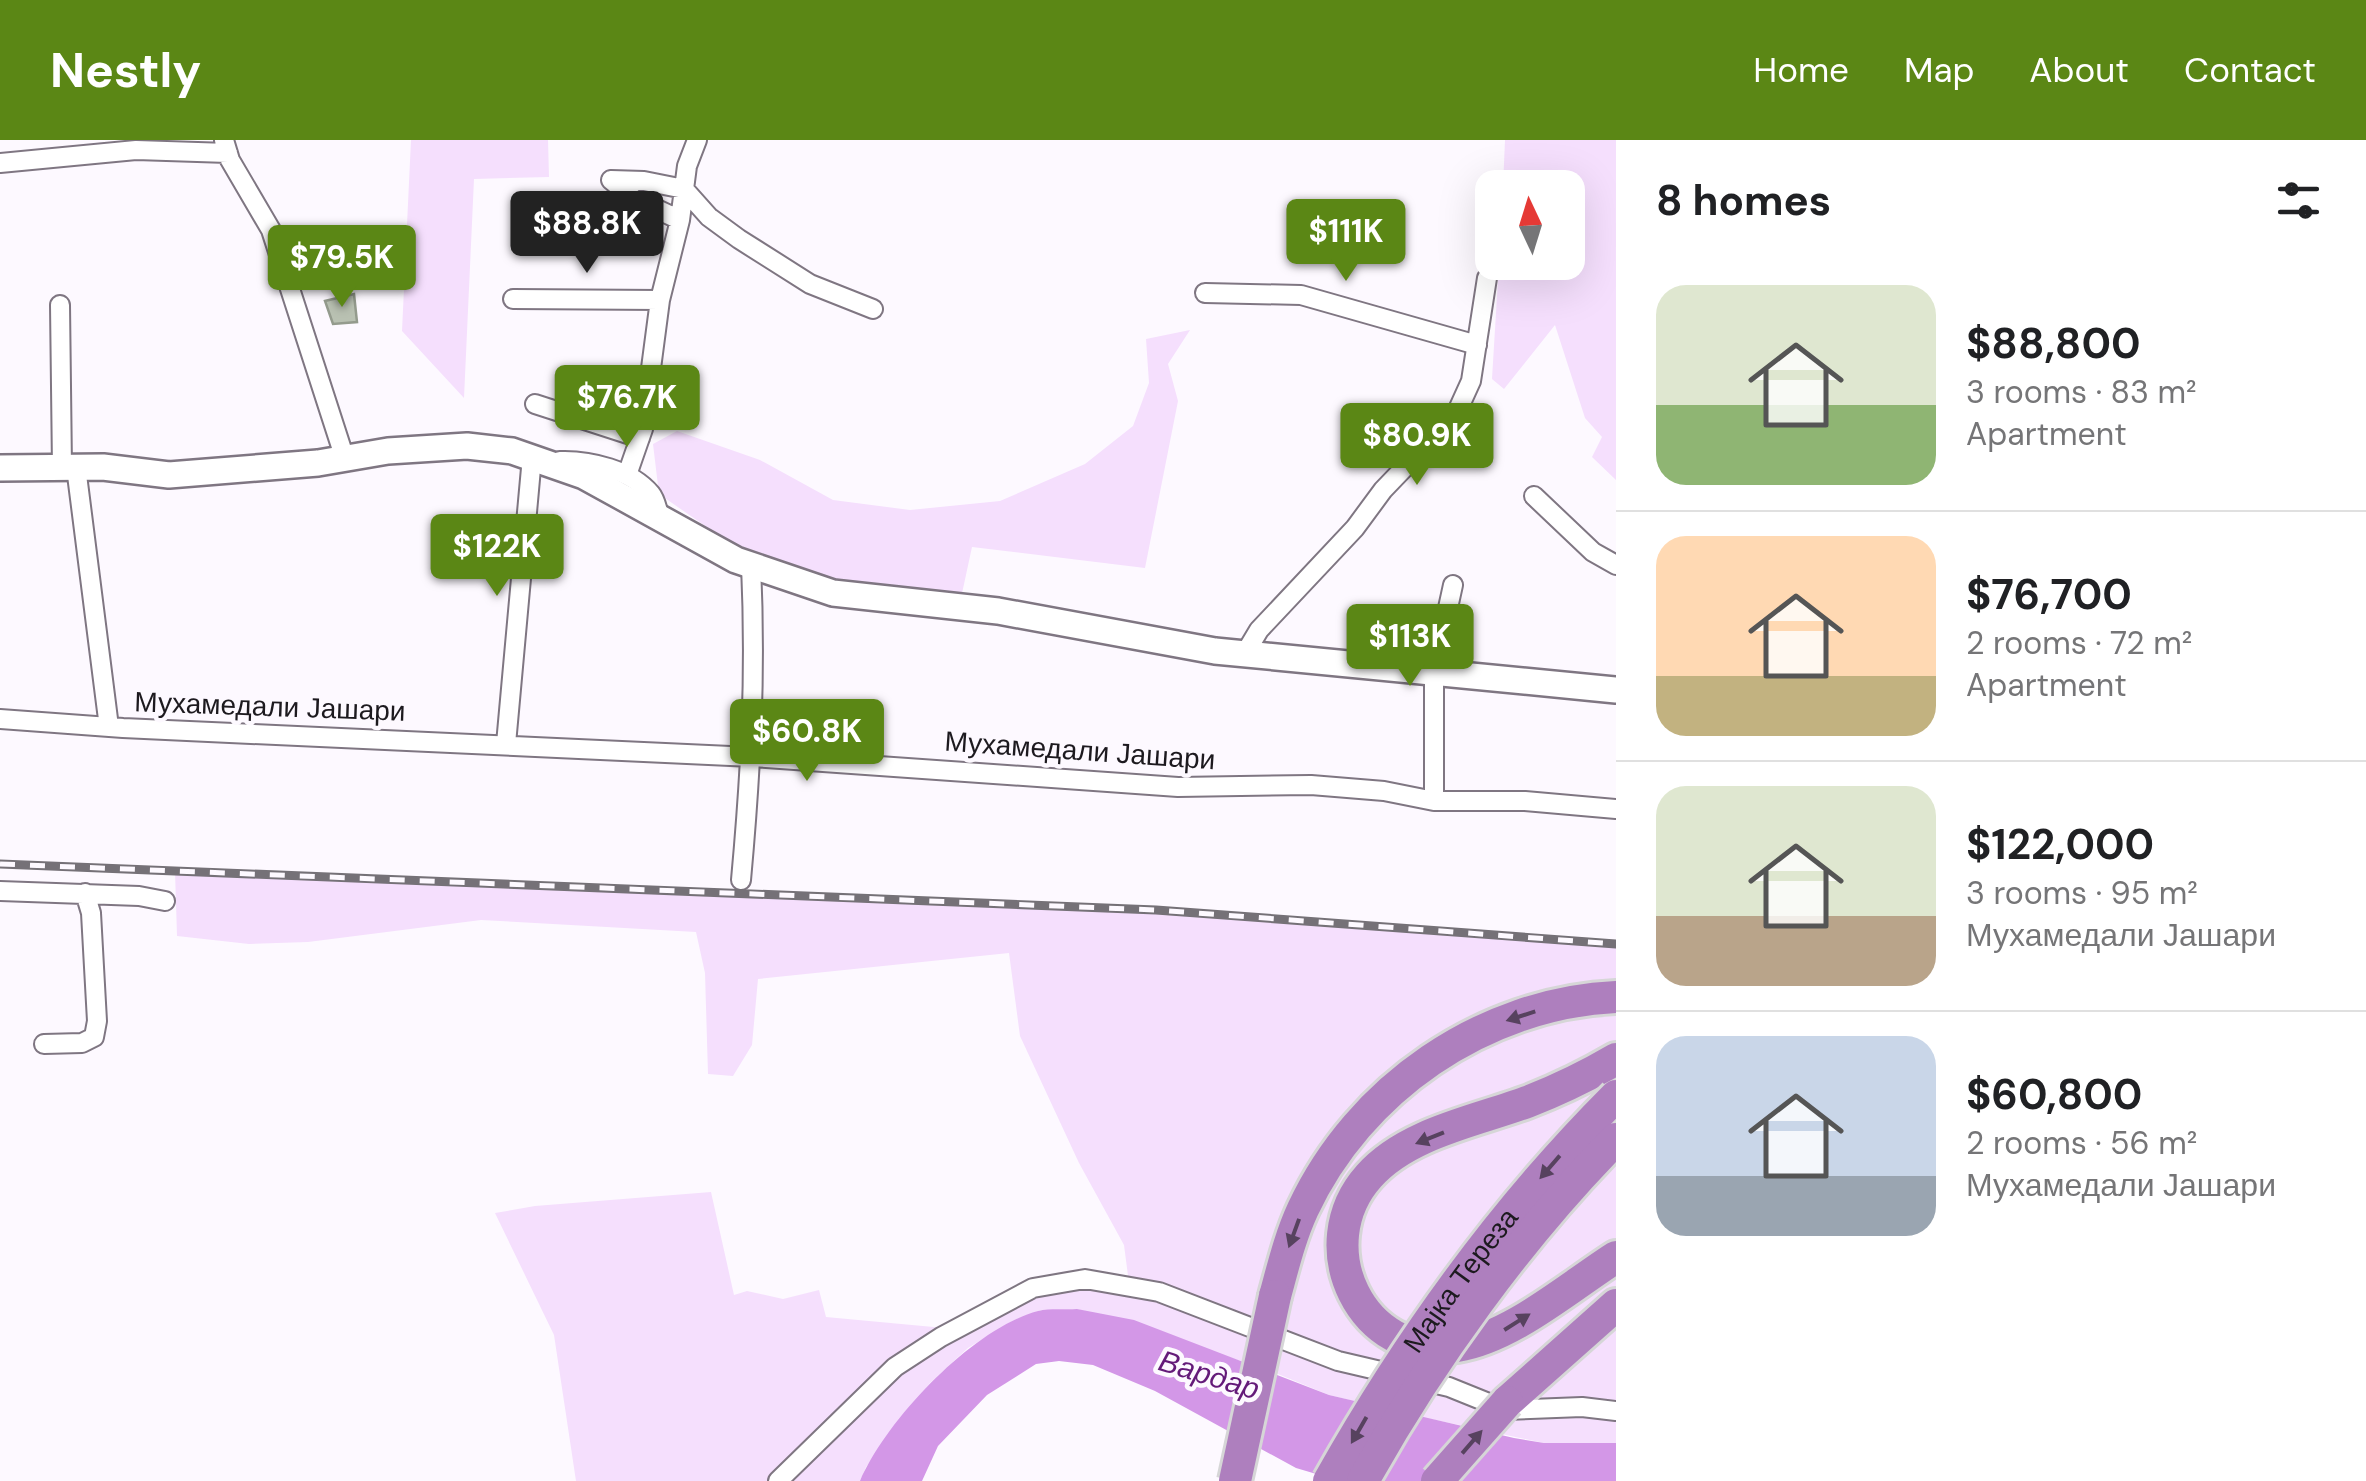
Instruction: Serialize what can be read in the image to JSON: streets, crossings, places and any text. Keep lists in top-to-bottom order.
{
  "streets": {
    "highway": ["Мајка Тереза"],
    "street": ["Мухамедали Јашари"]
  },
  "water": ["Вардар"],
  "north": "top",
  "page": {
    "header": "Nestly",
    "nav": [
      "Home",
      "Map",
      "About",
      "Contact"
    ],
    "heading": "8 homes",
    "price": [
      "$88.8K",
      "$111K",
      "$79.5K",
      "$76.7K",
      "$80.9K",
      "$122K",
      "$113K",
      "$60.8K"
    ],
    "list": [
      {
        "name": "$88,800",
        "note": "3 rooms · 83 m² · Apartment"
      },
      {
        "name": "$76,700",
        "note": "2 rooms · 72 m² · Apartment"
      },
      {
        "name": "$122,000",
        "note": "3 rooms · 95 m² · Мухамедали Јашари"
      },
      {
        "name": "$60,800",
        "note": "2 rooms · 56 m² · Мухамедали Јашари"
      }
    ]
  }
}
